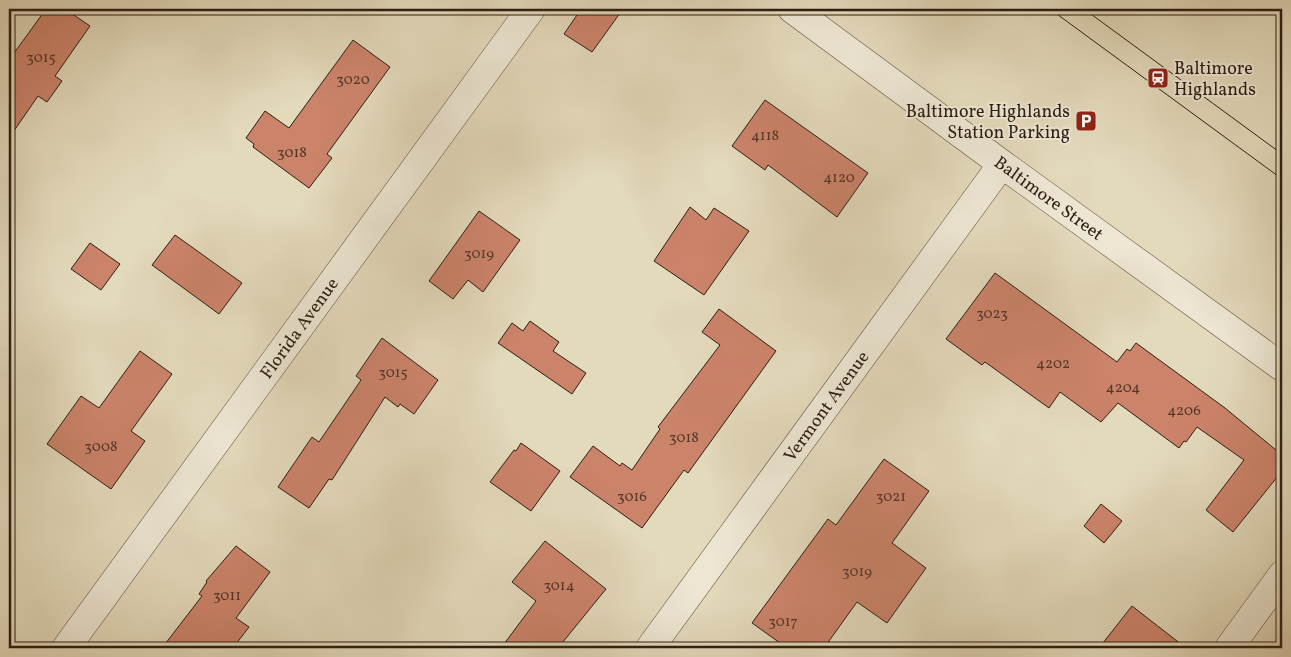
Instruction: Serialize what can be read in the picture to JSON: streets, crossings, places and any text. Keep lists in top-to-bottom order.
{
  "streets": {
    "street": ["Baltimore Street", "Florida Avenue", "Vermont Avenue"]
  },
  "crossings": [
    ["Baltimore Street", "Vermont Avenue"]
  ],
  "places": {
    "station": ["Baltimore Highlands"],
    "parking": ["Baltimore Highlands Station Parking"]
  },
  "house_numbers": [
    "3015",
    "3020",
    "4118",
    "3018",
    "4120",
    "3019",
    "3023",
    "4202",
    "3015",
    "4204",
    "4206",
    "3018",
    "3008",
    "3016",
    "3021",
    "3019",
    "3014",
    "3011",
    "3017"
  ]
}
